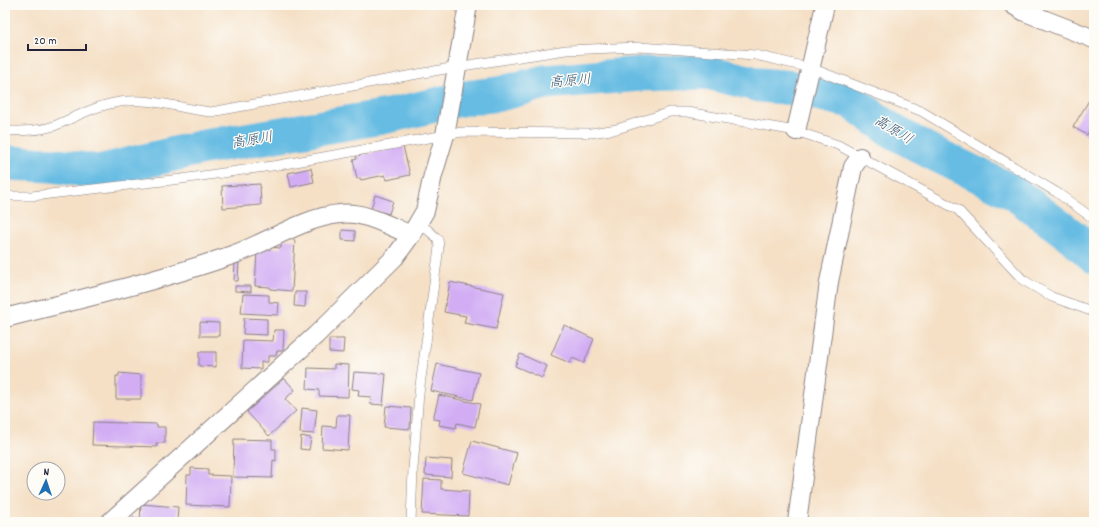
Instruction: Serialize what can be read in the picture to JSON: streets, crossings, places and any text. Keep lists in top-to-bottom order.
{
  "water": ["高原川"],
  "scale_bar": "20 m",
  "north": "top"
}
